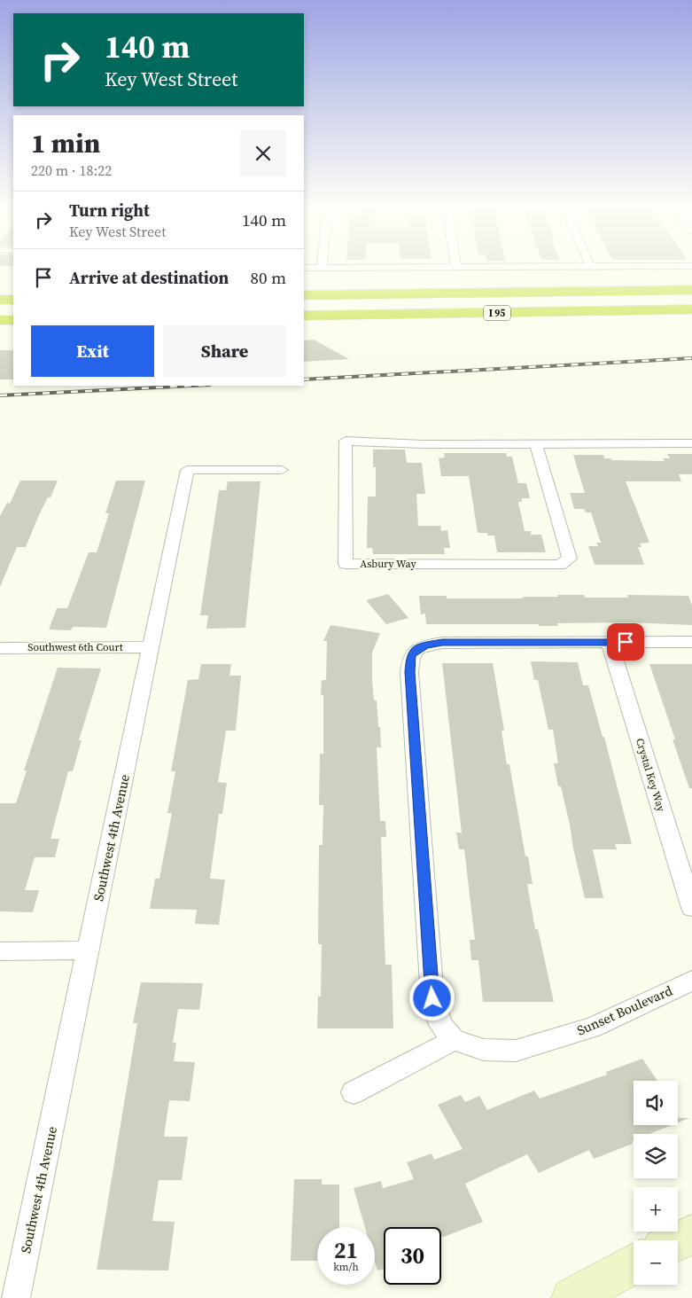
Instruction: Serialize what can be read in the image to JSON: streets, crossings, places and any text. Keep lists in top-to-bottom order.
{
  "streets": {
    "highway": ["I 95"],
    "street": [
      "Asbury Way",
      "Southwest 6th Court",
      "Crystal Key Way",
      "Southwest 4th Avenue",
      "Sunset Boulevard"
    ]
  },
  "crossings": [
    ["Southwest 6th Court", "Southwest 4th Avenue"]
  ],
  "page": {
    "turn": ["140 m", "Key West Street"],
    "heading": ["1 min", "220 m · 18:22"],
    "list": [
      {
        "name": "Turn right",
        "note": "Key West Street",
        "value": "140 m"
      },
      {
        "name": "Arrive at destination",
        "value": "80 m"
      }
    ],
    "buttons": ["Exit", "Share"],
    "map_buttons": ["+", "−"],
    "speed": "21 km/h",
    "limit": "30"
  }
}
